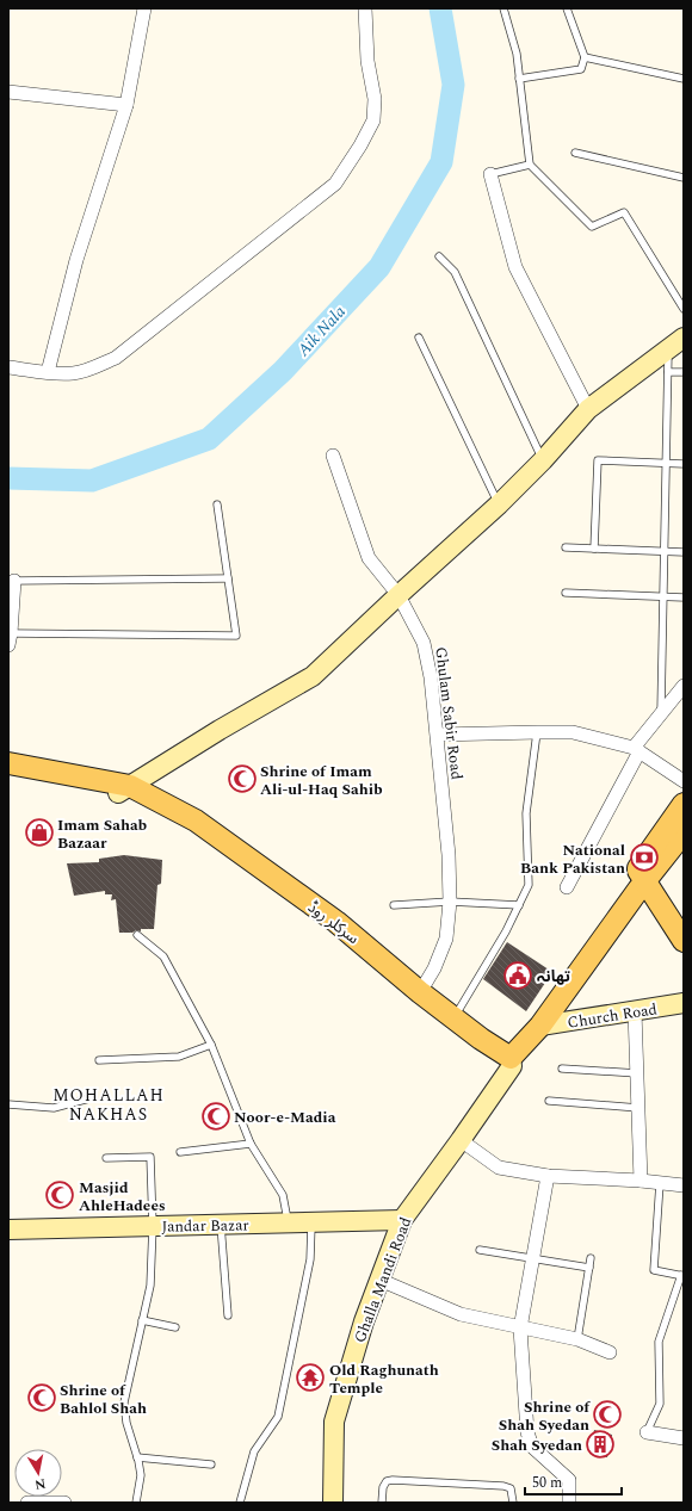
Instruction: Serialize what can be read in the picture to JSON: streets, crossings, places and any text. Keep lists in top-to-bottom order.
{
  "streets": {
    "main road": ["سرکلر روڈ"],
    "street": [
      "Ghulam Sabir Road",
      "Church Road",
      "Jandar Bazar",
      "Ghalla Mandi Road"
    ]
  },
  "crossings": [
    ["Ghulam Sabir Road", "سرکلر روڈ"],
    ["سرکلر روڈ", "Ghalla Mandi Road"],
    ["Jandar Bazar", "Ghalla Mandi Road"]
  ],
  "districts": ["MOHALLAH NAKHAS"],
  "water": ["Aik Nala"],
  "places": {
    "mosque": [
      "Shrine of Imam Ali-ul-Haq Sahib",
      "Noor-e-Madia",
      "Masjid AhleHadees",
      "Shrine of Bahlol Shah",
      "Shrine of Shah Syedan"
    ],
    "shop": ["Imam Sahab Bazaar"],
    "bank": ["National Bank Pakistan"],
    "public building": ["تھانہ"],
    "temple": ["Old Raghunath Temple"],
    "building": ["Shah Syedan"]
  },
  "scale_bar": "50 m",
  "north": "bottom"
}
